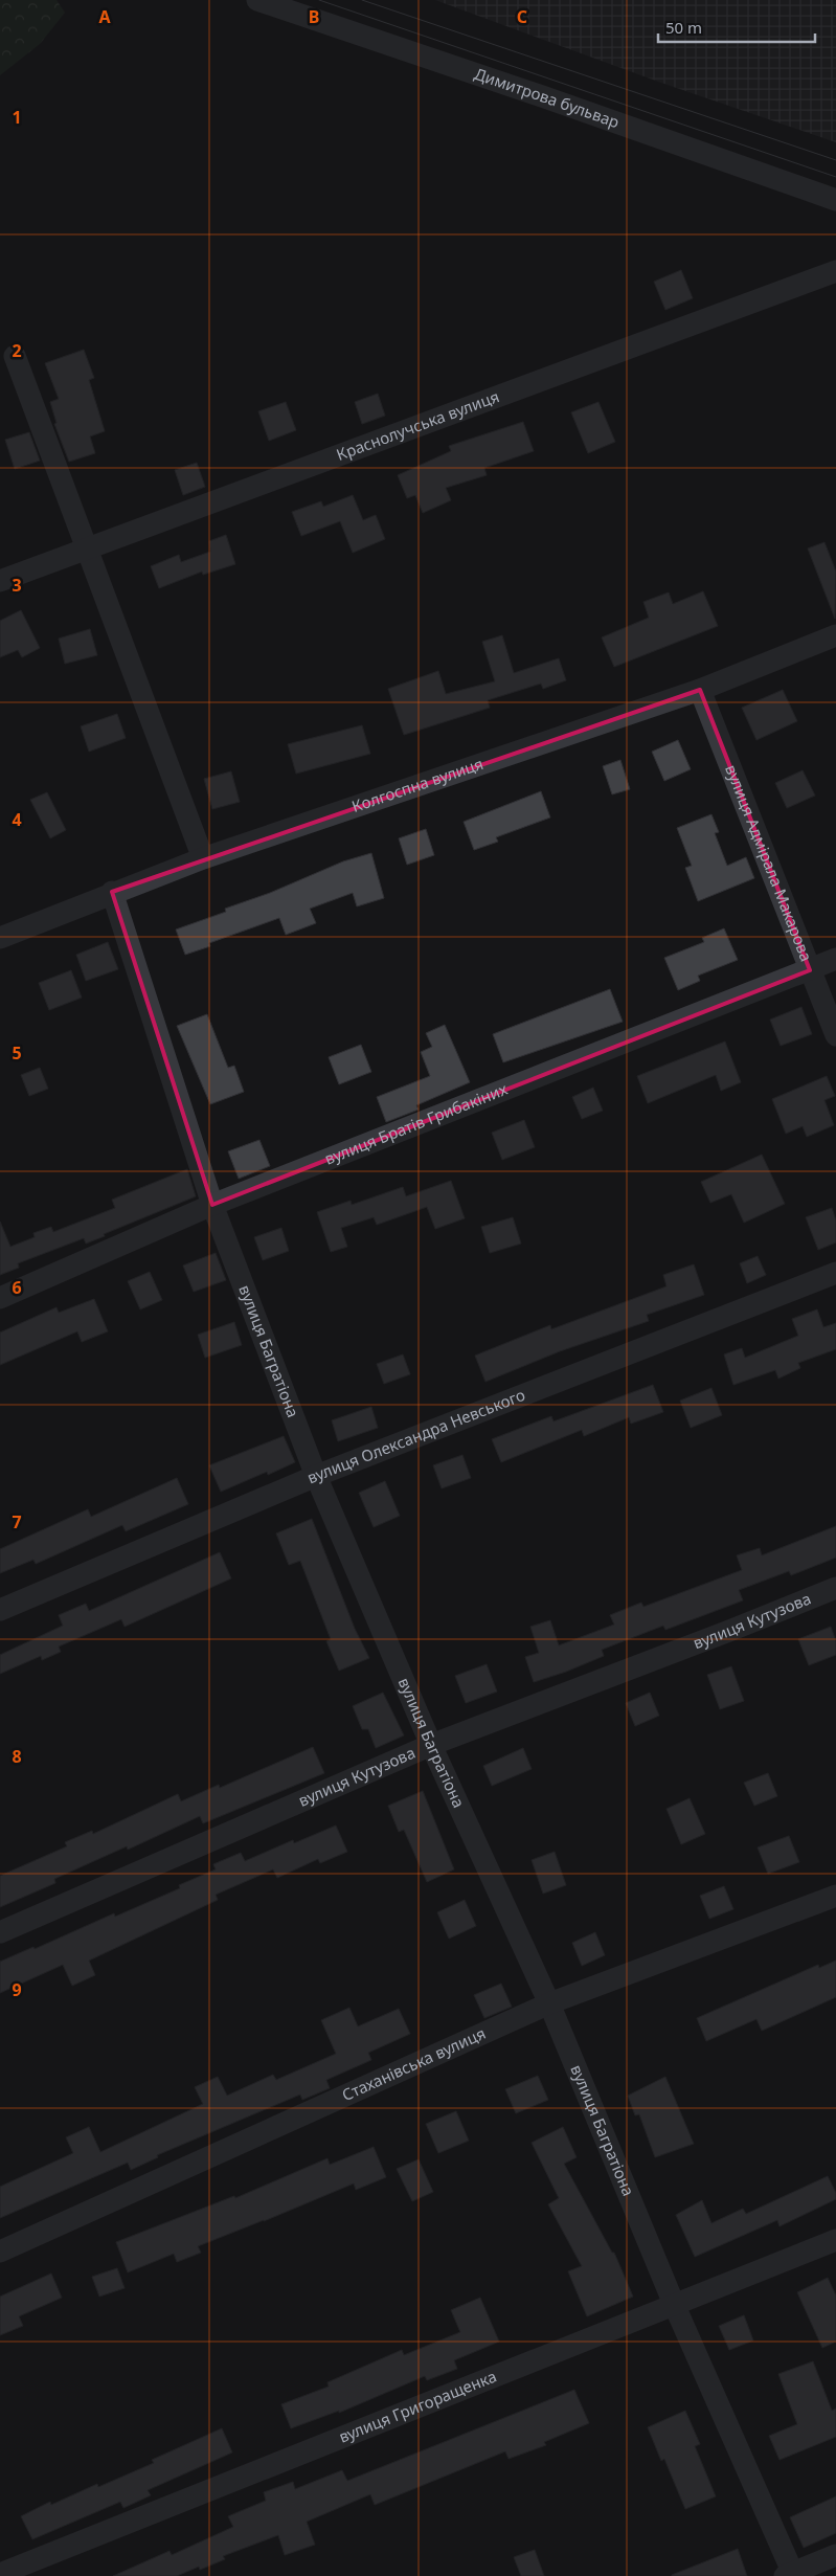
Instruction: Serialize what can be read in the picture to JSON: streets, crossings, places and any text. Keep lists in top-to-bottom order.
{
  "streets": {
    "street": [
      "Димитрова бульвар",
      "Краснолучська вулиця",
      "Колгоспна вулиця",
      "вулиця Адмірала Макарова",
      "вулиця Братів Грибакіних",
      "вулиця Багратіона",
      "вулиця Олександра Невського",
      "вулиця Кутузова",
      "Стаханівська вулиця",
      "вулиця Григоращенка"
    ]
  },
  "crossings": [
    ["Колгоспна вулиця", "вулиця Адмірала Макарова"],
    ["Колгоспна вулиця", "вулиця Багратіона"],
    ["вулиця Адмірала Макарова", "вулиця Братів Грибакіних"],
    ["вулиця Братів Грибакіних", "вулиця Багратіона"],
    ["вулиця Багратіона", "вулиця Олександра Невського"],
    ["вулиця Багратіона", "вулиця Кутузова"],
    ["вулиця Багратіона", "Стаханівська вулиця"],
    ["вулиця Багратіона", "вулиця Григоращенка"]
  ],
  "scale_bar": "50 m",
  "grid": {
    "columns": ["A", "B", "C"],
    "rows": [
      "1",
      "2",
      "3",
      "4",
      "5",
      "6",
      "7",
      "8",
      "9"
    ]
  }
}
